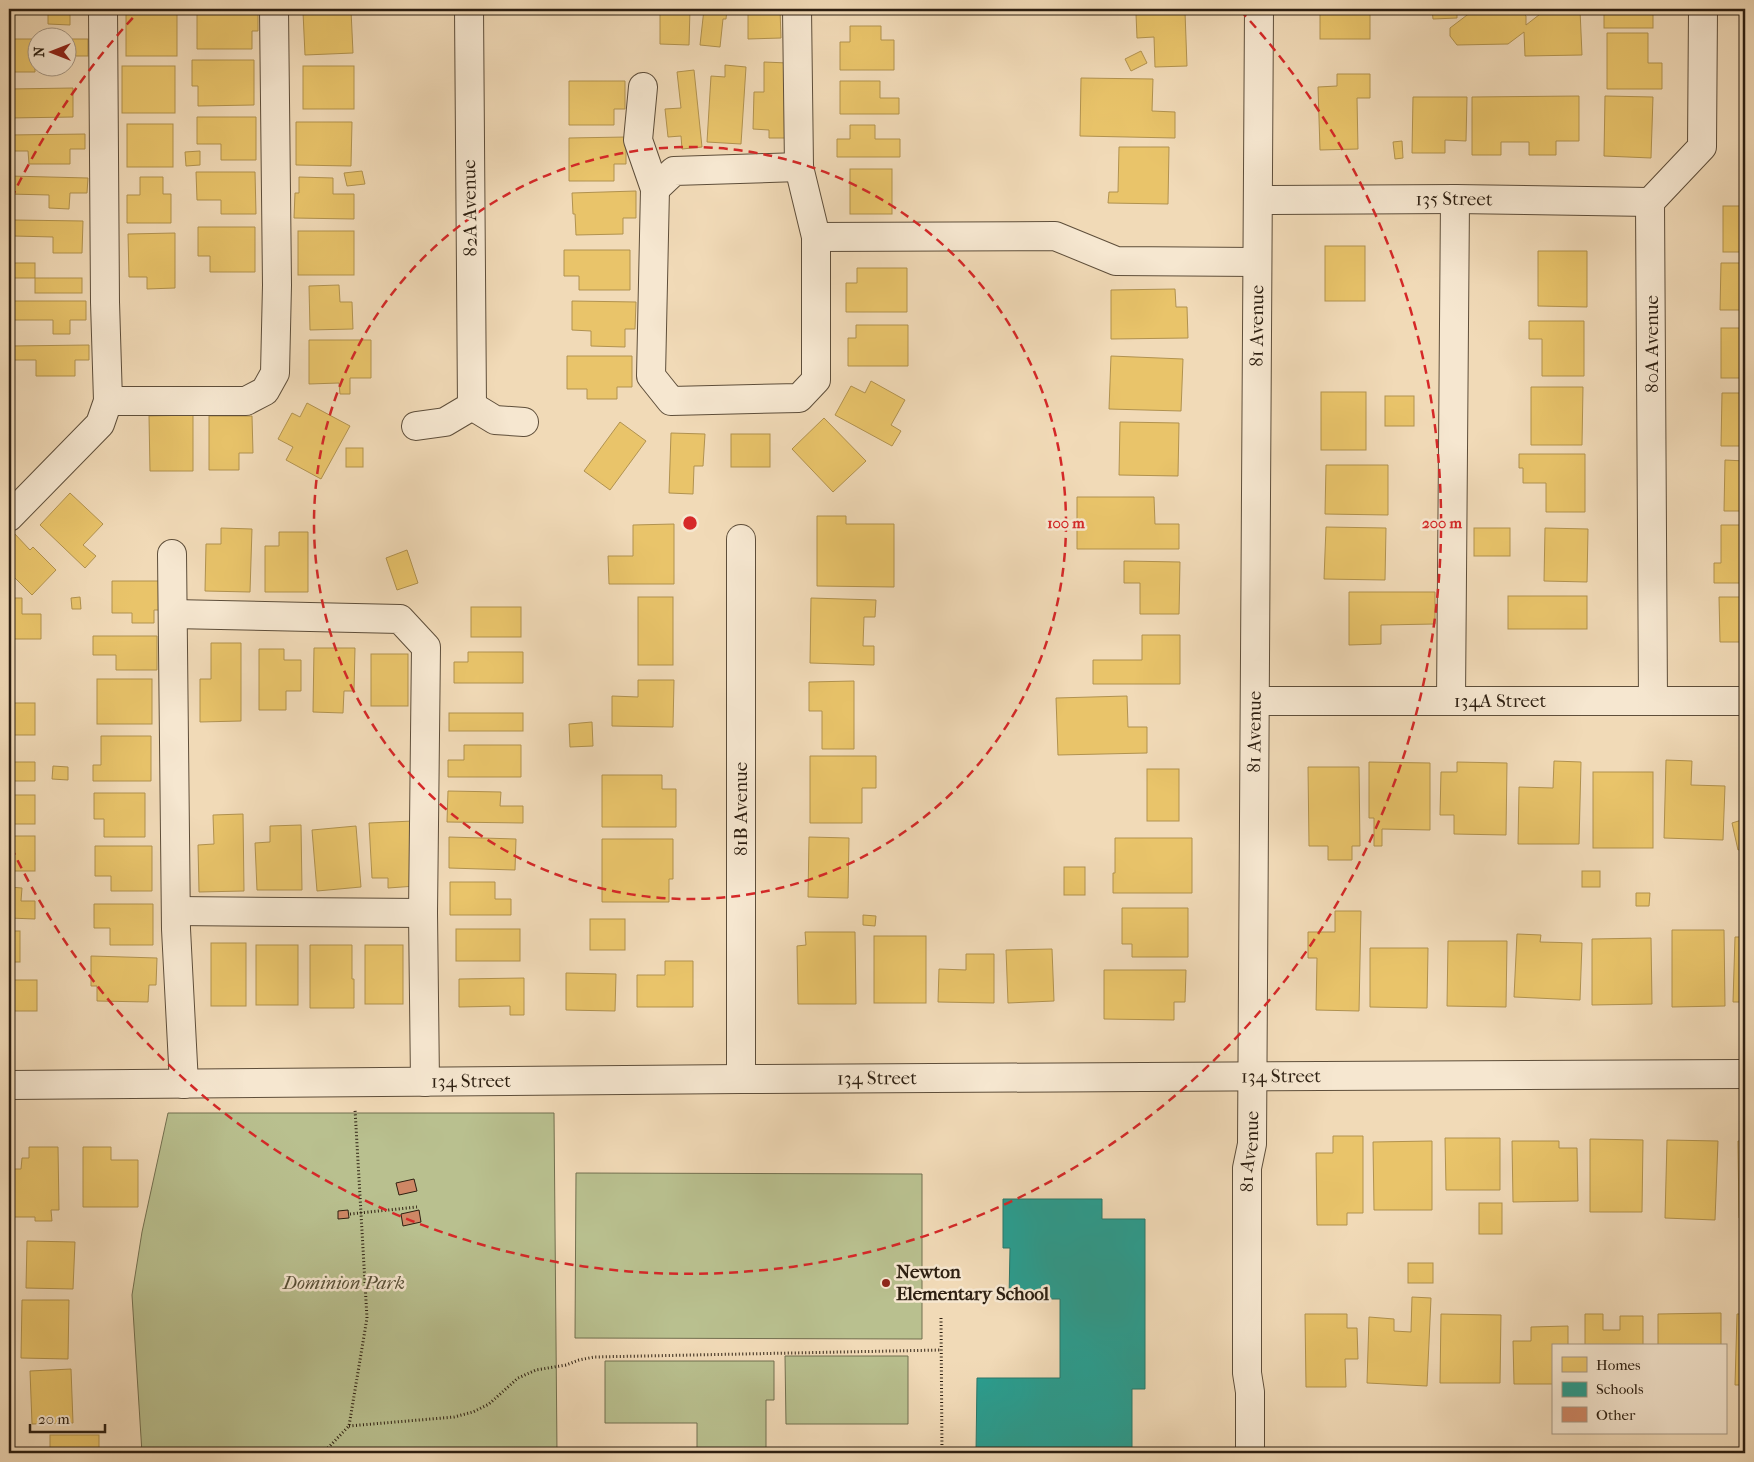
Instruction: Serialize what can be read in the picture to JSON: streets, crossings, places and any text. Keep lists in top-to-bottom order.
{
  "streets": {
    "street": [
      "135 Street",
      "82A Avenue",
      "81 Avenue",
      "80A Avenue",
      "134A Street",
      "81B Avenue",
      "134 Street"
    ]
  },
  "crossings": [
    ["135 Street", "81 Avenue"],
    ["135 Street", "80A Avenue"],
    ["81 Avenue", "134A Street"],
    ["81 Avenue", "134 Street"],
    ["80A Avenue", "134A Street"],
    ["81B Avenue", "134 Street"]
  ],
  "parks": ["Dominion Park"],
  "places": ["Newton Elementary School"],
  "legend": ["Homes", "Schools", "Other"],
  "scale_bar": "20 m",
  "north": "left",
  "rings": ["100 m", "200 m"]
}
